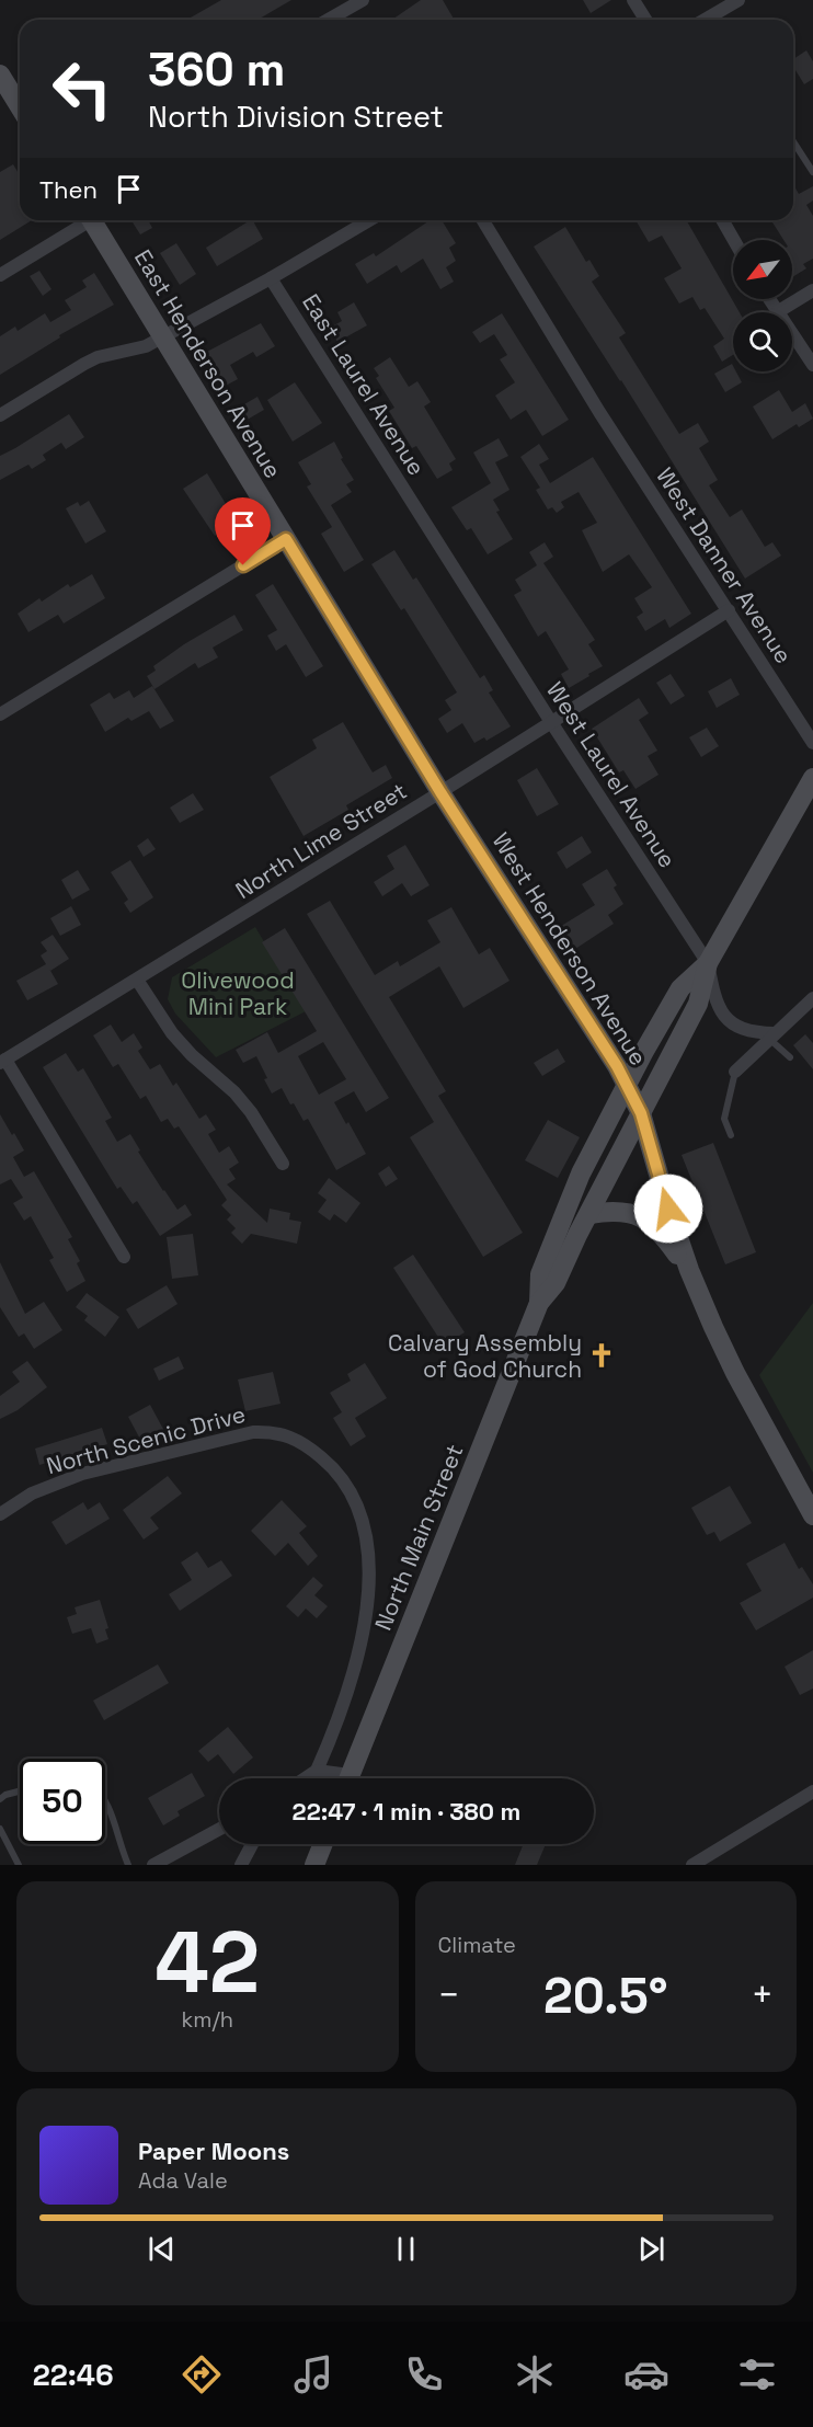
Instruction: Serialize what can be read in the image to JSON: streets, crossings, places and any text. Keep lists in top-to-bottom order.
{
  "streets": {
    "main road": ["East Henderson Avenue", "West Henderson Avenue", "North Main Street"],
    "street": [
      "East Laurel Avenue",
      "West Danner Avenue",
      "West Laurel Avenue",
      "North Lime Street",
      "North Scenic Drive"
    ]
  },
  "crossings": [
    ["East Henderson Avenue", "West Henderson Avenue"],
    ["East Laurel Avenue", "West Laurel Avenue"],
    ["West Danner Avenue", "North Lime Street"],
    ["West Laurel Avenue", "North Lime Street"],
    ["West Laurel Avenue", "North Main Street"],
    ["North Lime Street", "West Henderson Avenue"],
    ["West Henderson Avenue", "North Main Street"]
  ],
  "parks": ["Olivewood Mini Park"],
  "places": {
    "church": ["Calvary Assembly of God Church"]
  },
  "north": "bottom left",
  "page": {
    "turn": ["360 m", "North Division Street"],
    "then": "Then",
    "limit": "50",
    "trip": "22:47 · 1 min · 380 m",
    "tile": [
      ["42", "km/h"],
      "Climate"
    ],
    "heat": ["−", "20.5°", "+"],
    "song": ["Paper Moons", "Ada Vale"],
    "tabs": "22:46"
  }
}
